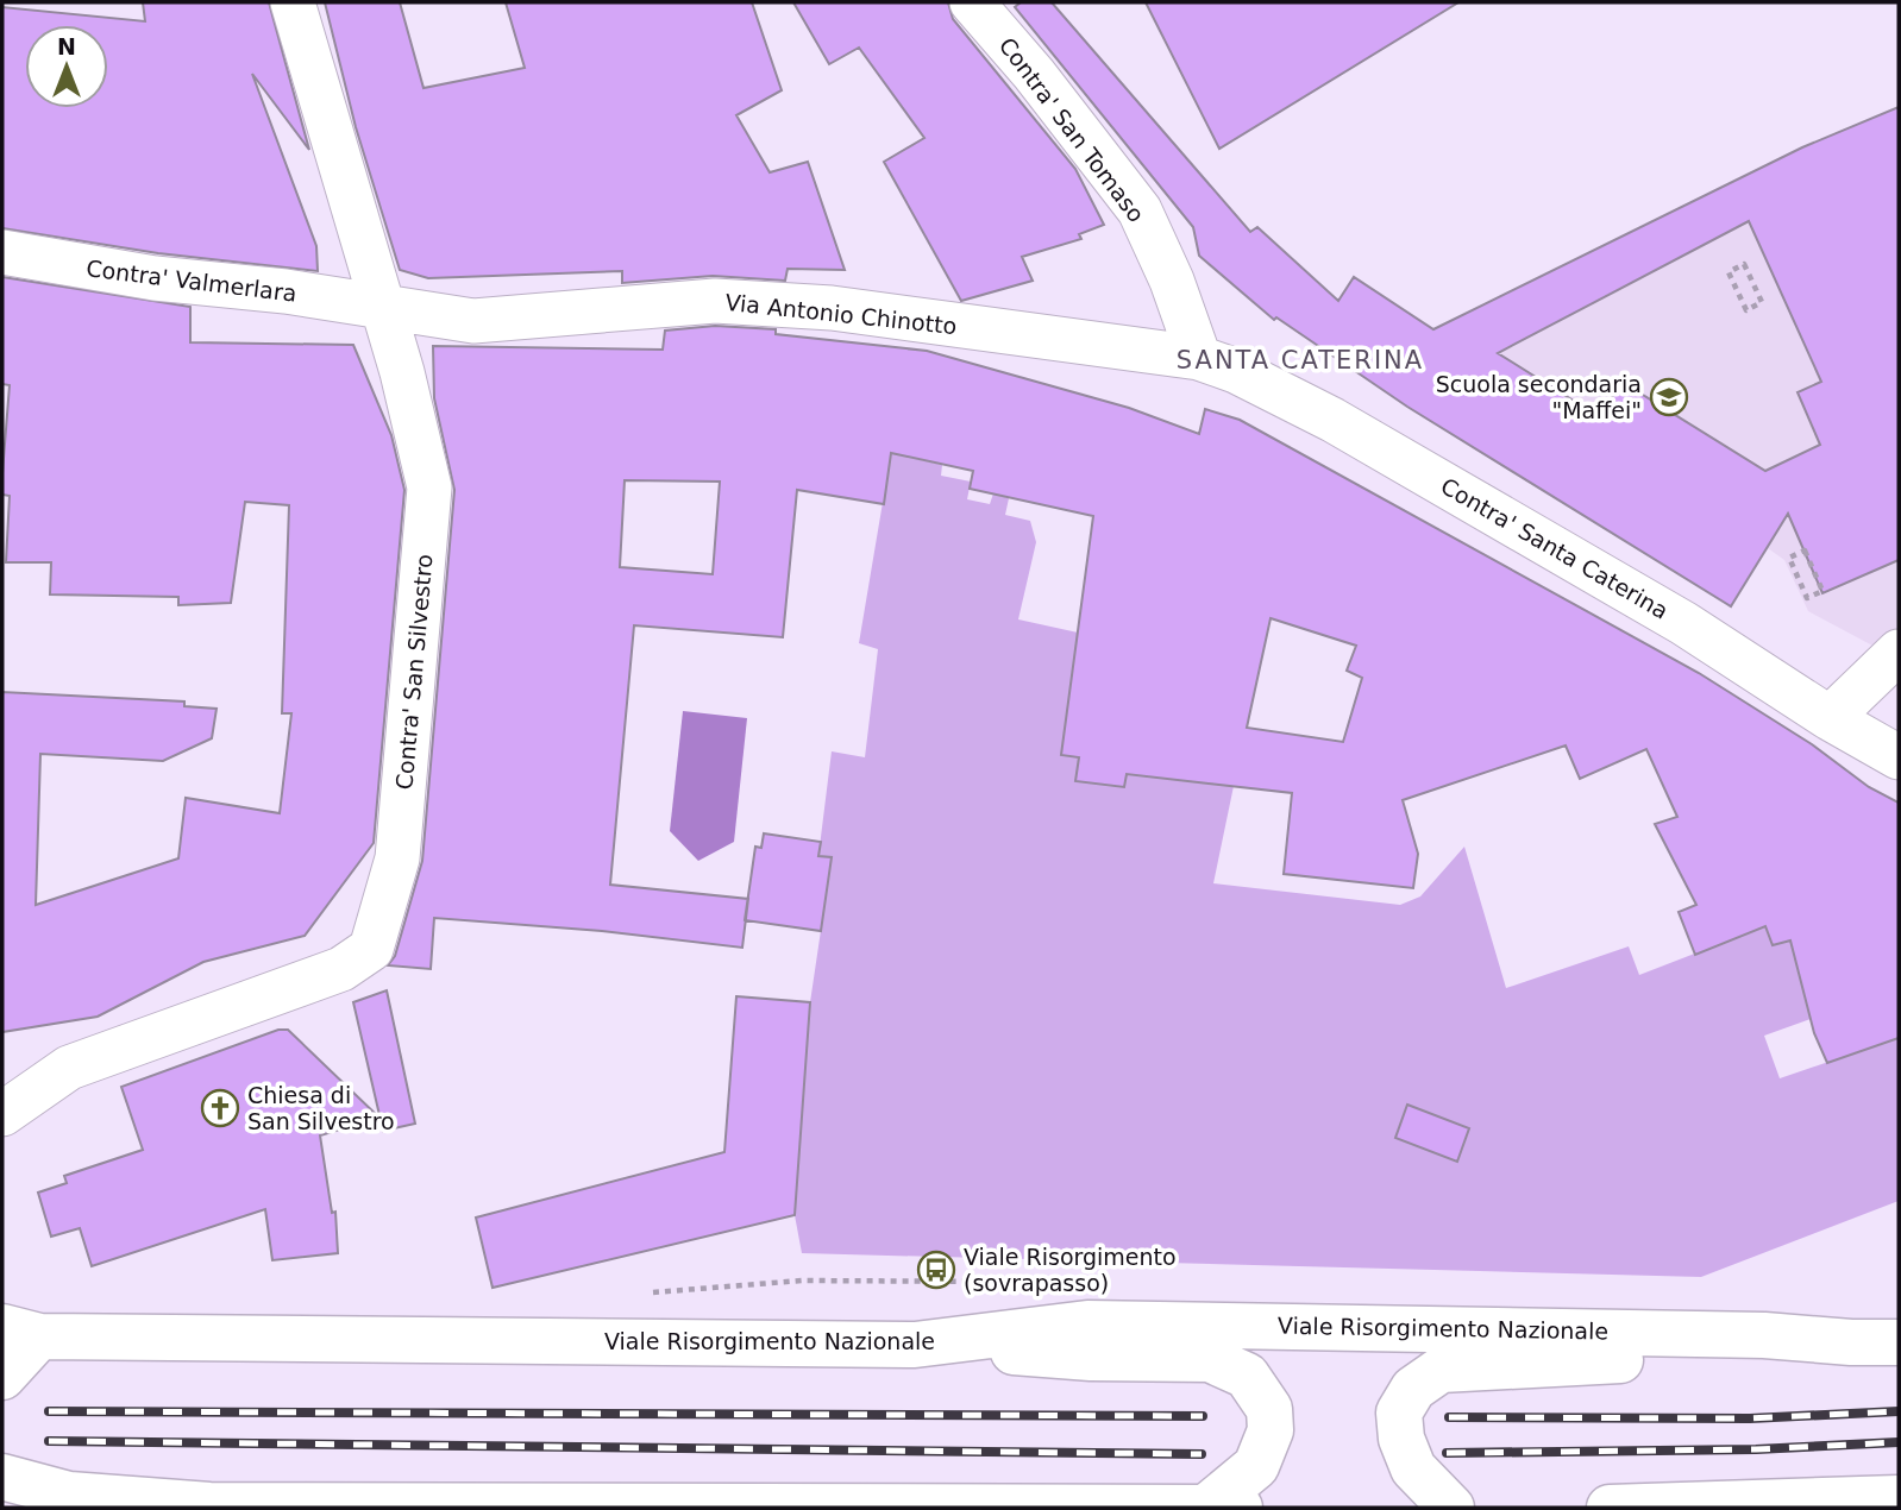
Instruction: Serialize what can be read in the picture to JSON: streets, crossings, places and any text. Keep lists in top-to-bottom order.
{
  "streets": {
    "main road": ["Viale Risorgimento Nazionale"],
    "street": [
      "Contra' San Tomaso",
      "Contra' Valmerlara",
      "Via Antonio Chinotto",
      "Contra' Santa Caterina",
      "Contra' San Silvestro"
    ]
  },
  "crossings": [
    ["Contra' San Tomaso", "Via Antonio Chinotto"],
    ["Contra' San Tomaso", "Contra' Santa Caterina"],
    ["Contra' Valmerlara", "Via Antonio Chinotto"],
    ["Contra' Valmerlara", "Contra' San Silvestro"],
    ["Via Antonio Chinotto", "Contra' Santa Caterina"],
    ["Via Antonio Chinotto", "Contra' San Silvestro"]
  ],
  "districts": ["SANTA CATERINA"],
  "places": {
    "school or university": ["Scuola secondaria \"Maffei\""],
    "church": ["Chiesa di San Silvestro"],
    "bus stop": ["Viale Risorgimento (sovrapasso)"]
  },
  "north": "top"
}
